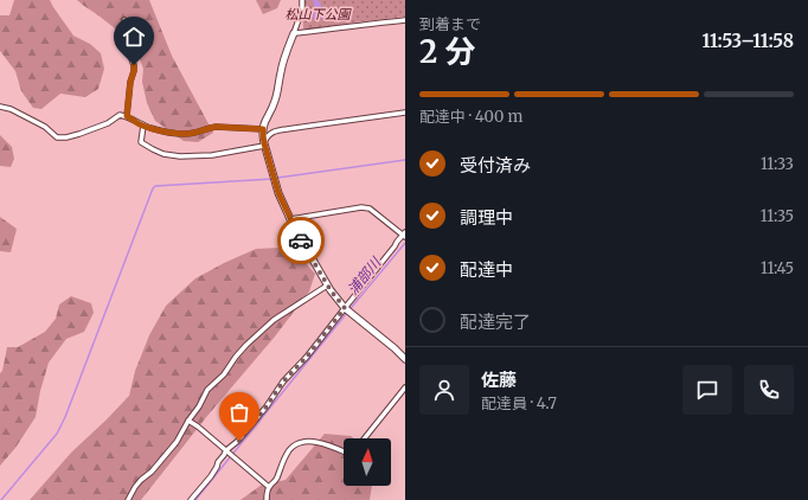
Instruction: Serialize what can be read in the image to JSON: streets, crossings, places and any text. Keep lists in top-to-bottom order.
{
  "water": ["浦部川"],
  "parks": ["松山下公園"],
  "north": "top",
  "page": {
    "heading": ["2 分", "到着まで", "11:53–11:58"],
    "panel": ["佐藤", "配達員 · 4.7"],
    "bar": "配達中 · 400 m",
    "list": [
      ["受付済み", "11:33"],
      ["調理中", "11:35"],
      ["配達中", "11:45"],
      "配達完了"
    ]
  }
}
